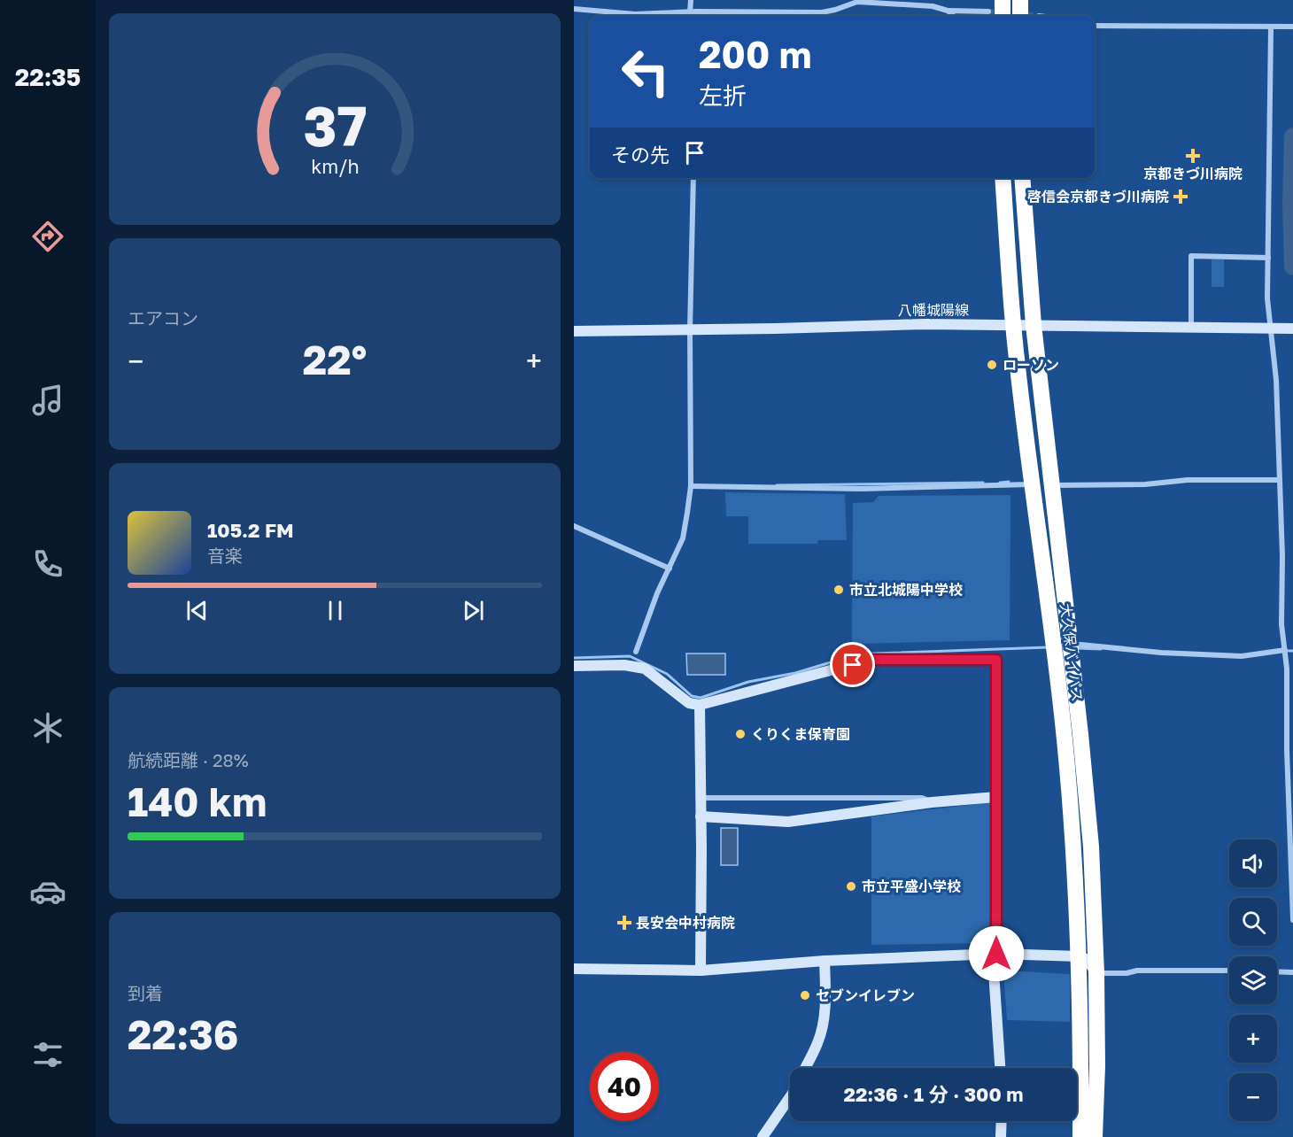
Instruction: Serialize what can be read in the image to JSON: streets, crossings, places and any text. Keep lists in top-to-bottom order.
{
  "streets": {
    "highway": ["大久保バイパス"],
    "street": ["八幡城陽線"]
  },
  "crossings": [
    ["八幡城陽線", "大久保バイパス"]
  ],
  "places": {
    "health": ["京都きづ川病院", "啓信会京都きづ川病院", "長安会中村病院"],
    "other": [
      "ローソン",
      "市立北城陽中学校",
      "くりくま保育園",
      "市立平盛小学校",
      "セブンイレブン"
    ]
  },
  "page": {
    "tabs": "22:35",
    "turn": ["200 m", "左折"],
    "then": "その先",
    "tile": [
      "エアコン",
      ["航続距離 · 28%", "140 km"],
      ["到着", "22:36"]
    ],
    "heat": ["−", "22°", "+"],
    "song": ["105.2 FM", "音楽"],
    "map_buttons": ["+", "−"],
    "limit": "40",
    "trip": "22:36 · 1 分 · 300 m",
    "gauge": ["37", "km/h"]
  }
}
